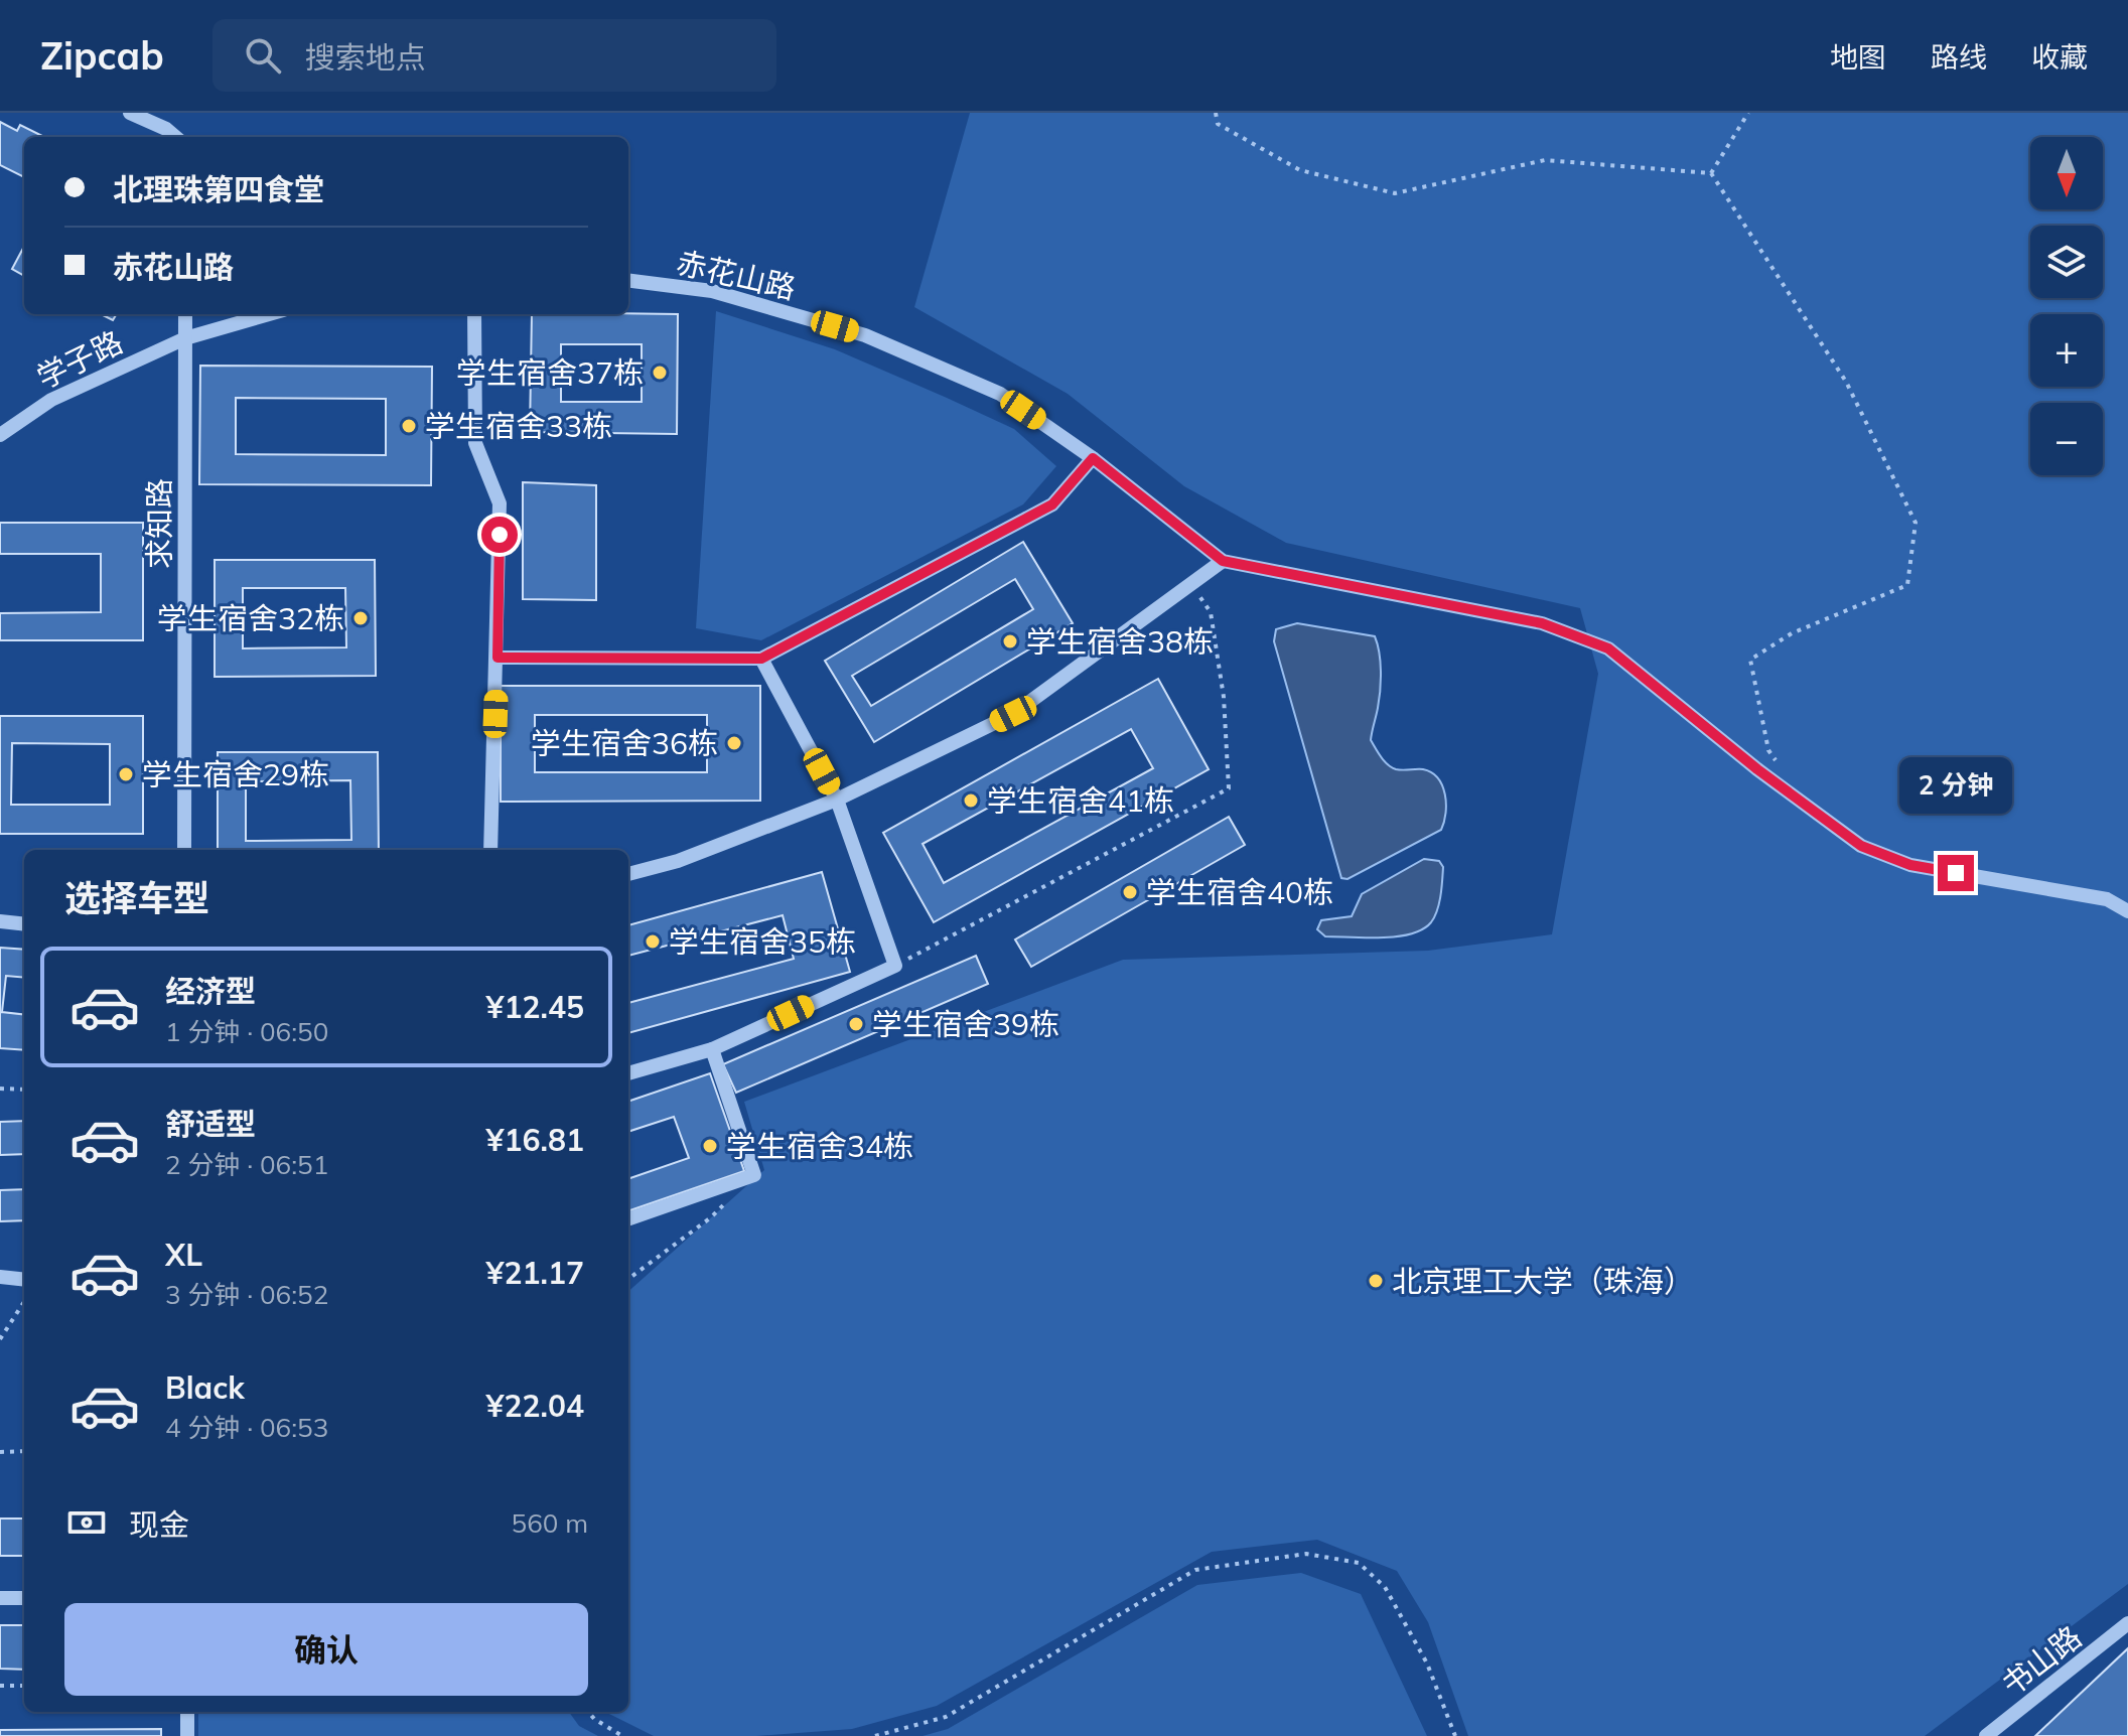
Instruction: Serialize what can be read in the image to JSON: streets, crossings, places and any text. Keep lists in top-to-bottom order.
{
  "streets": {
    "street": [
      "赤花山路",
      "学子路",
      "求知路",
      "书山路"
    ]
  },
  "crossings": [
    ["学子路", "求知路"]
  ],
  "places": [
    "学生宿舍37栋",
    "学生宿舍33栋",
    "学生宿舍32栋",
    "学生宿舍38栋",
    "学生宿舍36栋",
    "学生宿舍29栋",
    "学生宿舍41栋",
    "学生宿舍40栋",
    "学生宿舍35栋",
    "学生宿舍39栋",
    "学生宿舍34栋",
    "北京理工大学（珠海）"
  ],
  "north": "bottom",
  "page": {
    "header": "Zipcab",
    "search": "搜索地点",
    "nav": ["地图", "路线", "收藏"],
    "map_buttons": ["+", "−"],
    "banner": ["北理珠第四食堂", "赤花山路"],
    "bubble": "2 分钟",
    "heading": "选择车型",
    "list": [
      {
        "name": "经济型",
        "note": "1 分钟 · 06:50",
        "value": "¥12.45"
      },
      {
        "name": "舒适型",
        "note": "2 分钟 · 06:51",
        "value": "¥16.81"
      },
      {
        "name": "XL",
        "note": "3 分钟 · 06:52",
        "value": "¥21.17"
      },
      {
        "name": "Black",
        "note": "4 分钟 · 06:53",
        "value": "¥22.04"
      }
    ],
    "pay": ["现金", "560 m"],
    "buttons": "确认"
  }
}
